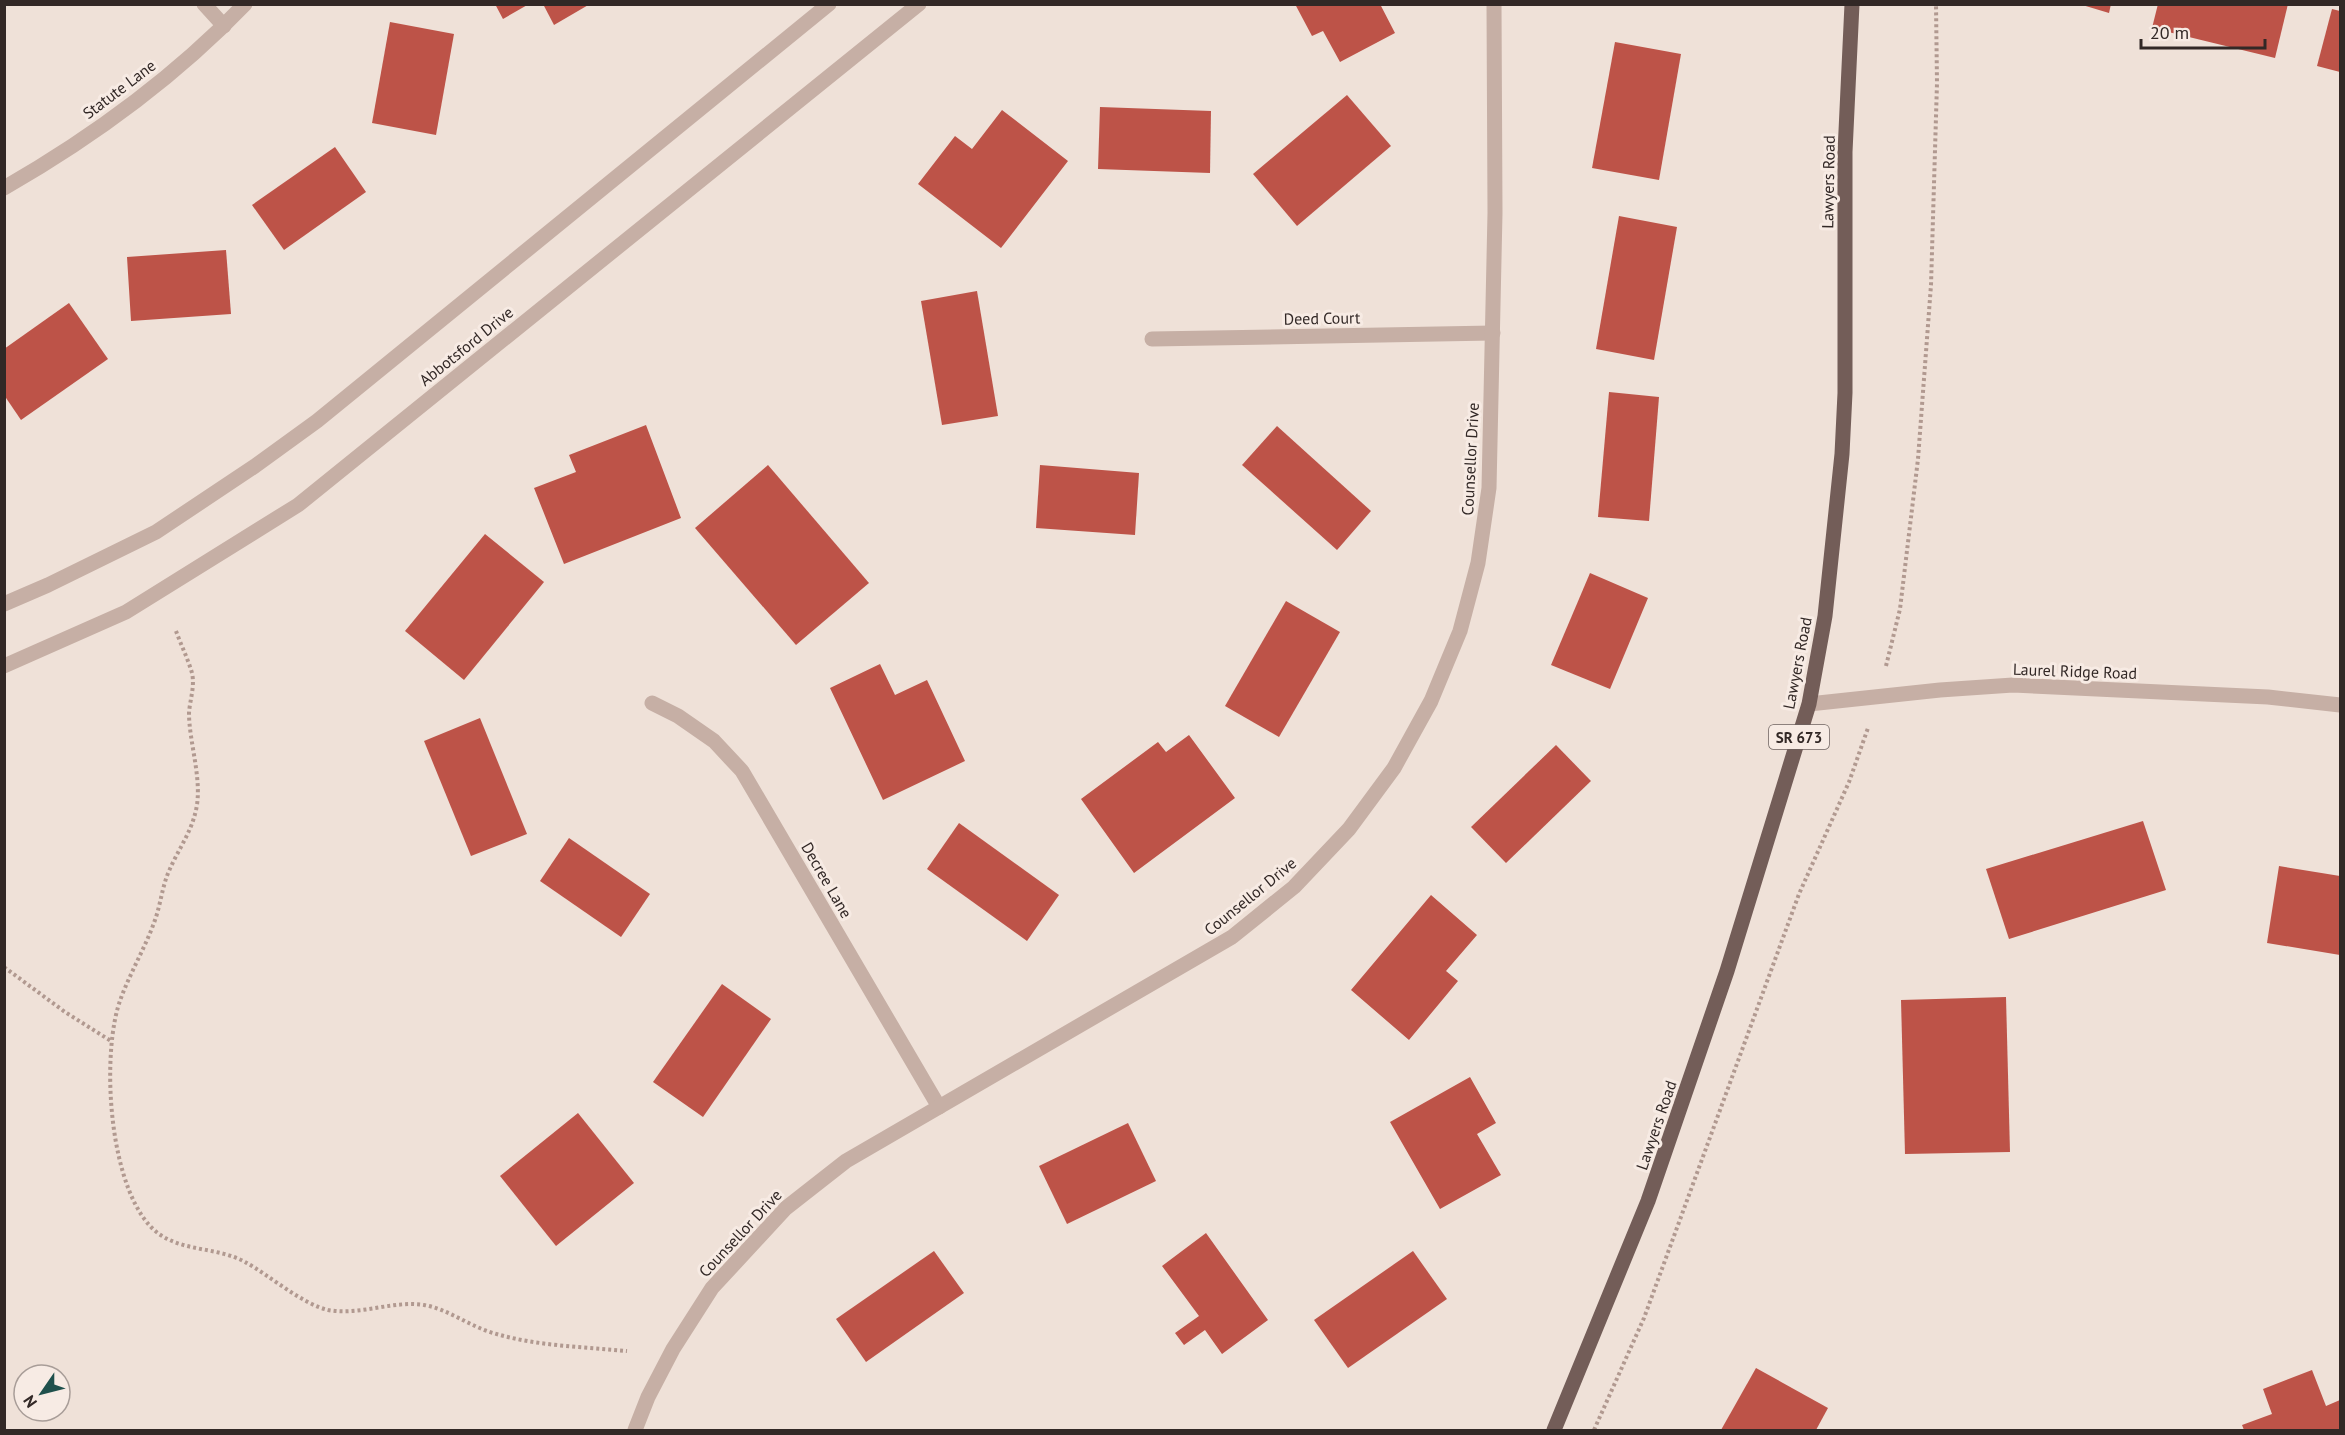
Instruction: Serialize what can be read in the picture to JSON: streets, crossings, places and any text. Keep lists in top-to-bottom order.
{
  "streets": {
    "main road": ["Lawyers Road", "SR 673"],
    "street": [
      "Statute Lane",
      "Deed Court",
      "Abbotsford Drive",
      "Counsellor Drive",
      "Laurel Ridge Road",
      "Decree Lane"
    ]
  },
  "crossings": [
    ["Lawyers Road", "Laurel Ridge Road"],
    ["Deed Court", "Counsellor Drive"],
    ["Counsellor Drive", "Decree Lane"]
  ],
  "scale_bar": "20 m",
  "north": "bottom left"
}
